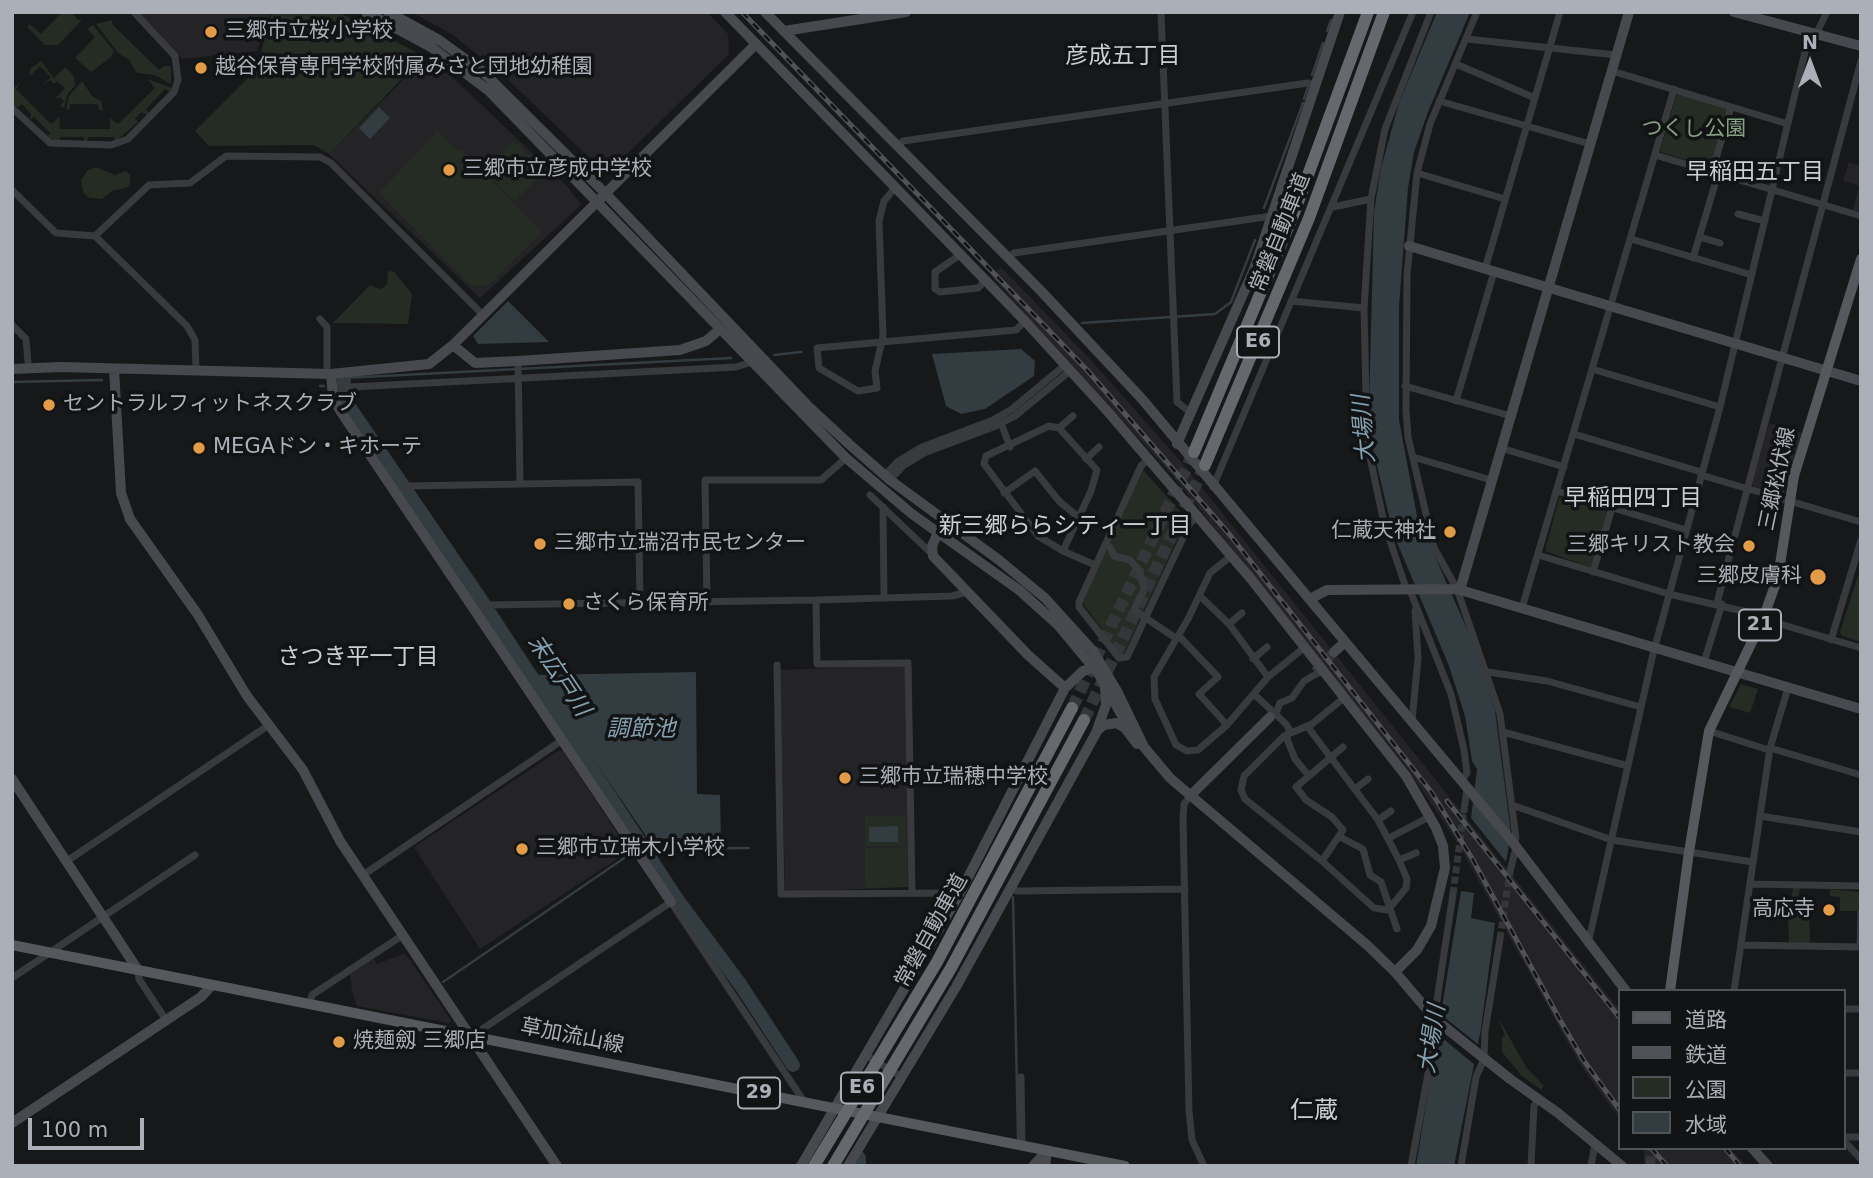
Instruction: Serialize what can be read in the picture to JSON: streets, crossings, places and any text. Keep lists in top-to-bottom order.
{
  "streets": {
    "highway": ["常磐自動車道", "E6"],
    "main road": [
      "三郷松伏線",
      "21",
      "草加流山線",
      "29"
    ]
  },
  "districts": [
    "彦成五丁目",
    "早稲田五丁目",
    "早稲田四丁目",
    "新三郷ららシティ一丁目",
    "さつき平一丁目",
    "仁蔵"
  ],
  "water": ["大場川", "末広戸川", "調節池"],
  "parks": ["つくし公園"],
  "places": [
    "三郷市立桜小学校",
    "越谷保育専門学校附属みさと団地幼稚園",
    "三郷市立彦成中学校",
    "セントラルフィットネスクラブ",
    "MEGAドン・キホーテ",
    "仁蔵天神社",
    "三郷市立瑞沼市民センター",
    "三郷キリスト教会",
    "三郷皮膚科",
    "さくら保育所",
    "三郷市立瑞穂中学校",
    "三郷市立瑞木小学校",
    "高応寺",
    "焼麺劔 三郷店"
  ],
  "legend": [
    "道路",
    "鉄道",
    "公園",
    "水域"
  ],
  "scale_bar": "100 m",
  "north": "top"
}
